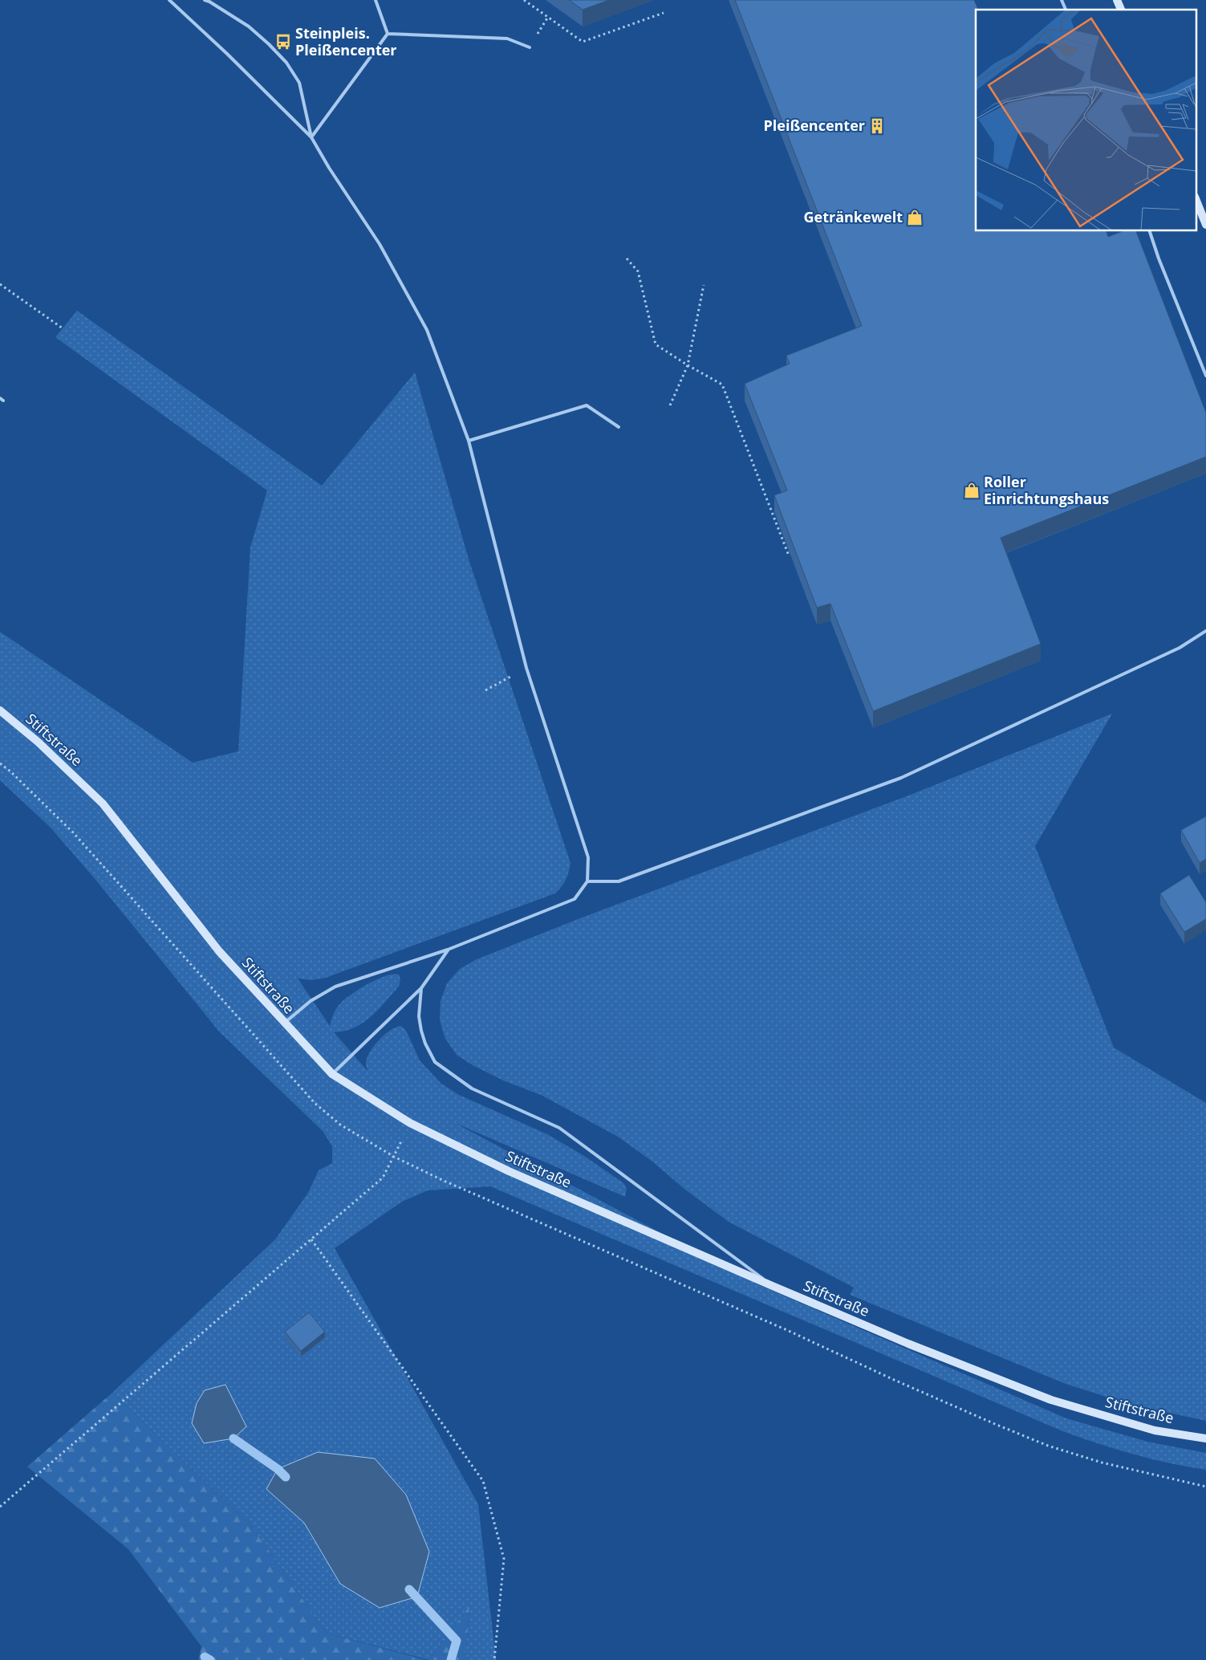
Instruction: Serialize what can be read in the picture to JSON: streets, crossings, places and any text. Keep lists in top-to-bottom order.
{
  "streets": {
    "main road": ["Stiftstraße"]
  },
  "places": {
    "bus stop": ["Steinpleis. Pleißencenter"],
    "building": ["Pleißencenter"],
    "shop": ["Getränkewelt", "Roller Einrichtungshaus"]
  }
}
